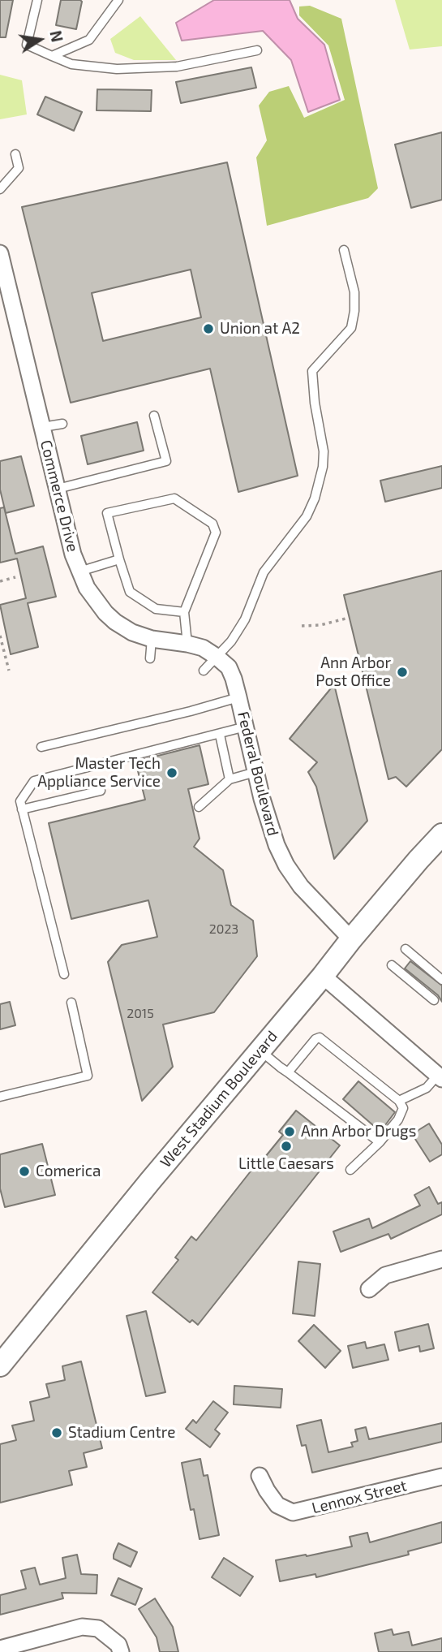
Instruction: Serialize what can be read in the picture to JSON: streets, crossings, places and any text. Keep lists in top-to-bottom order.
{
  "streets": {
    "main road": ["West Stadium Boulevard"],
    "street": ["Commerce Drive", "Federal Boulevard", "Lennox Street"]
  },
  "crossings": [
    ["Commerce Drive", "Federal Boulevard"],
    ["Federal Boulevard", "West Stadium Boulevard"]
  ],
  "places": [
    "Union at A2",
    "Ann Arbor Post Office",
    "Master Tech Appliance Service",
    "Ann Arbor Drugs",
    "Little Caesars",
    "Comerica",
    "Stadium Centre"
  ],
  "house_numbers": ["2023", "2015"],
  "north": "right"
}
